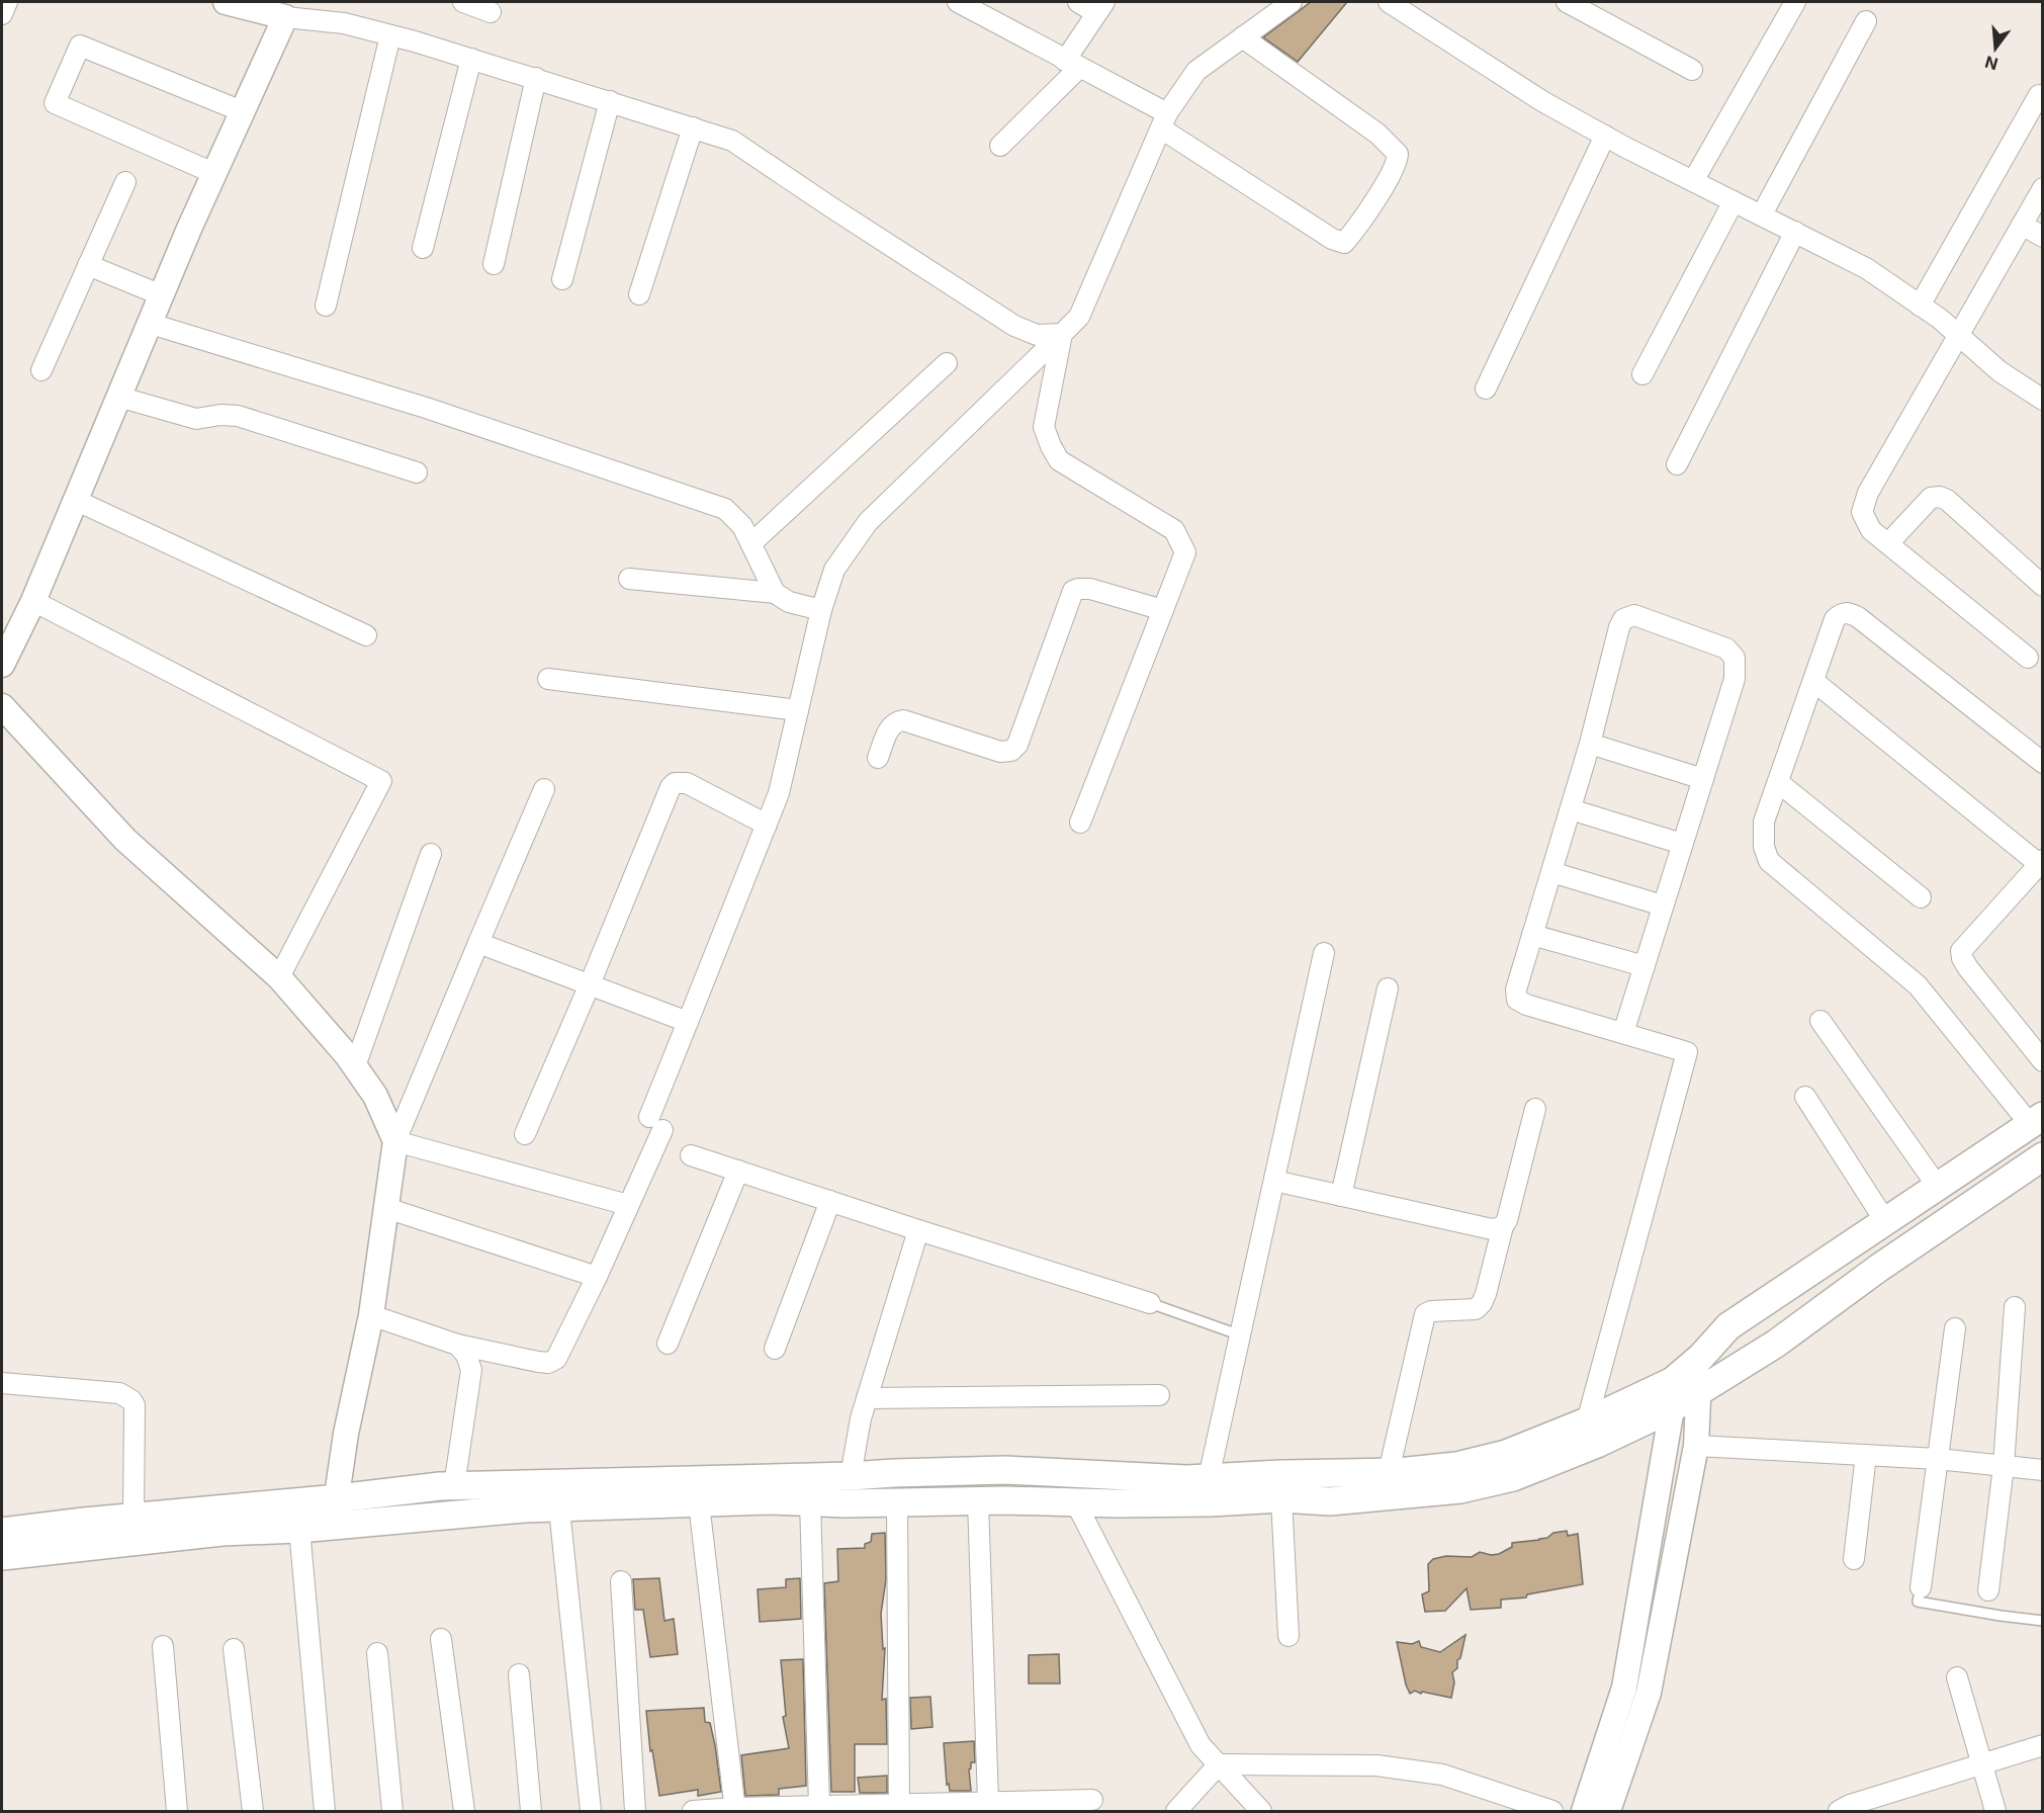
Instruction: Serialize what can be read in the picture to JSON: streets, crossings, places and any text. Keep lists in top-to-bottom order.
{
  "north": "bottom"
}
